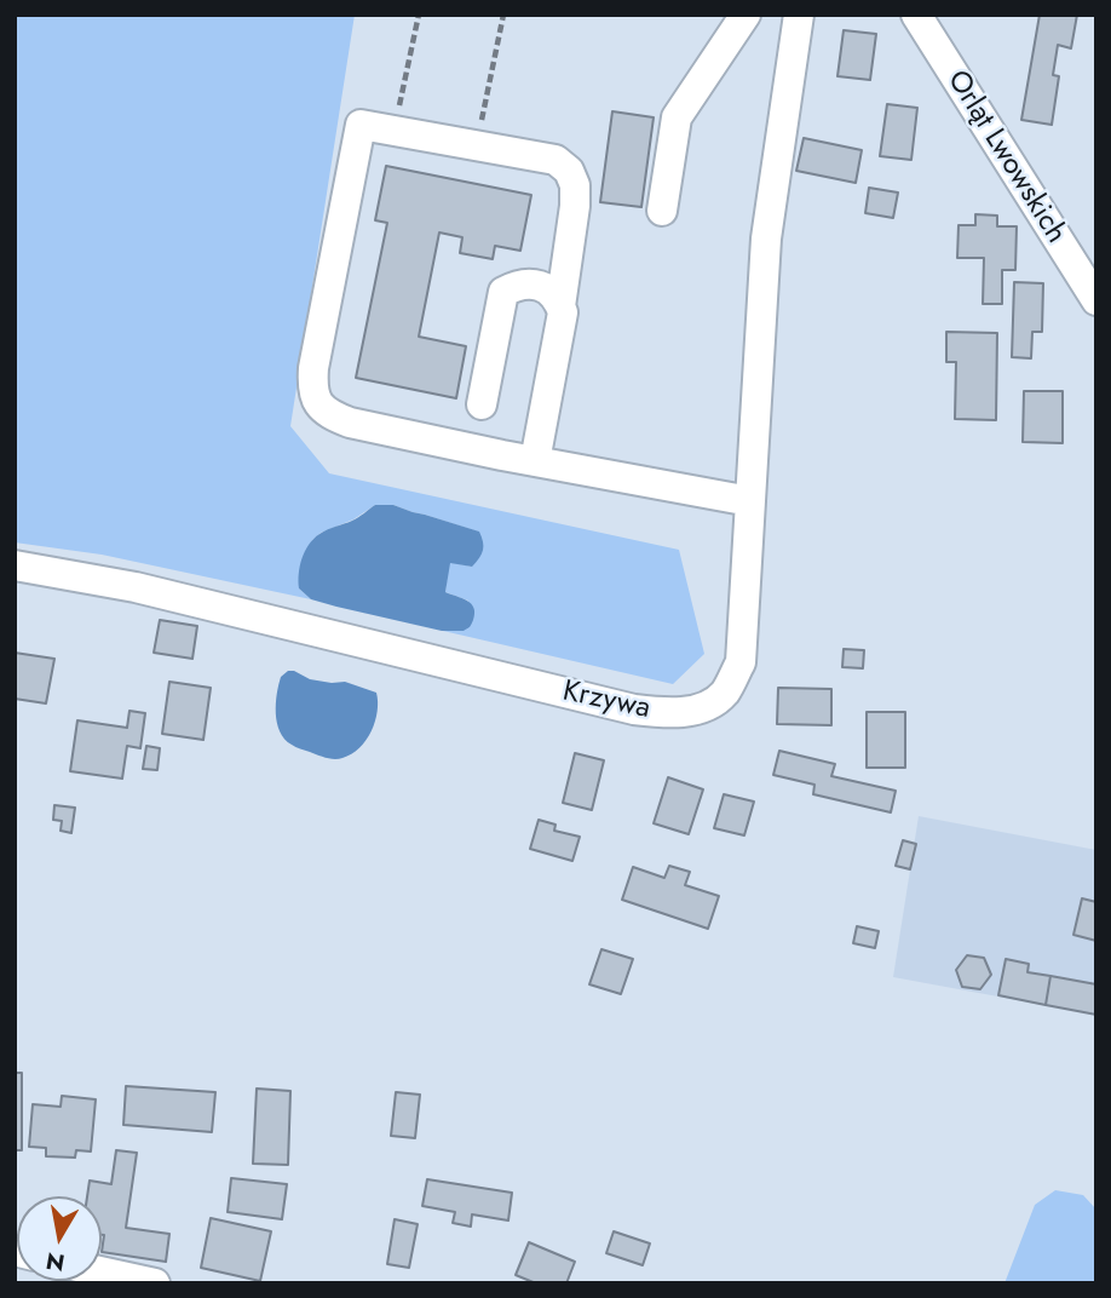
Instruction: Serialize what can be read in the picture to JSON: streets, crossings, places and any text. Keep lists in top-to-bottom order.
{
  "streets": {
    "street": ["Orląt Lwowskich", "Krzywa"]
  },
  "north": "bottom"
}
